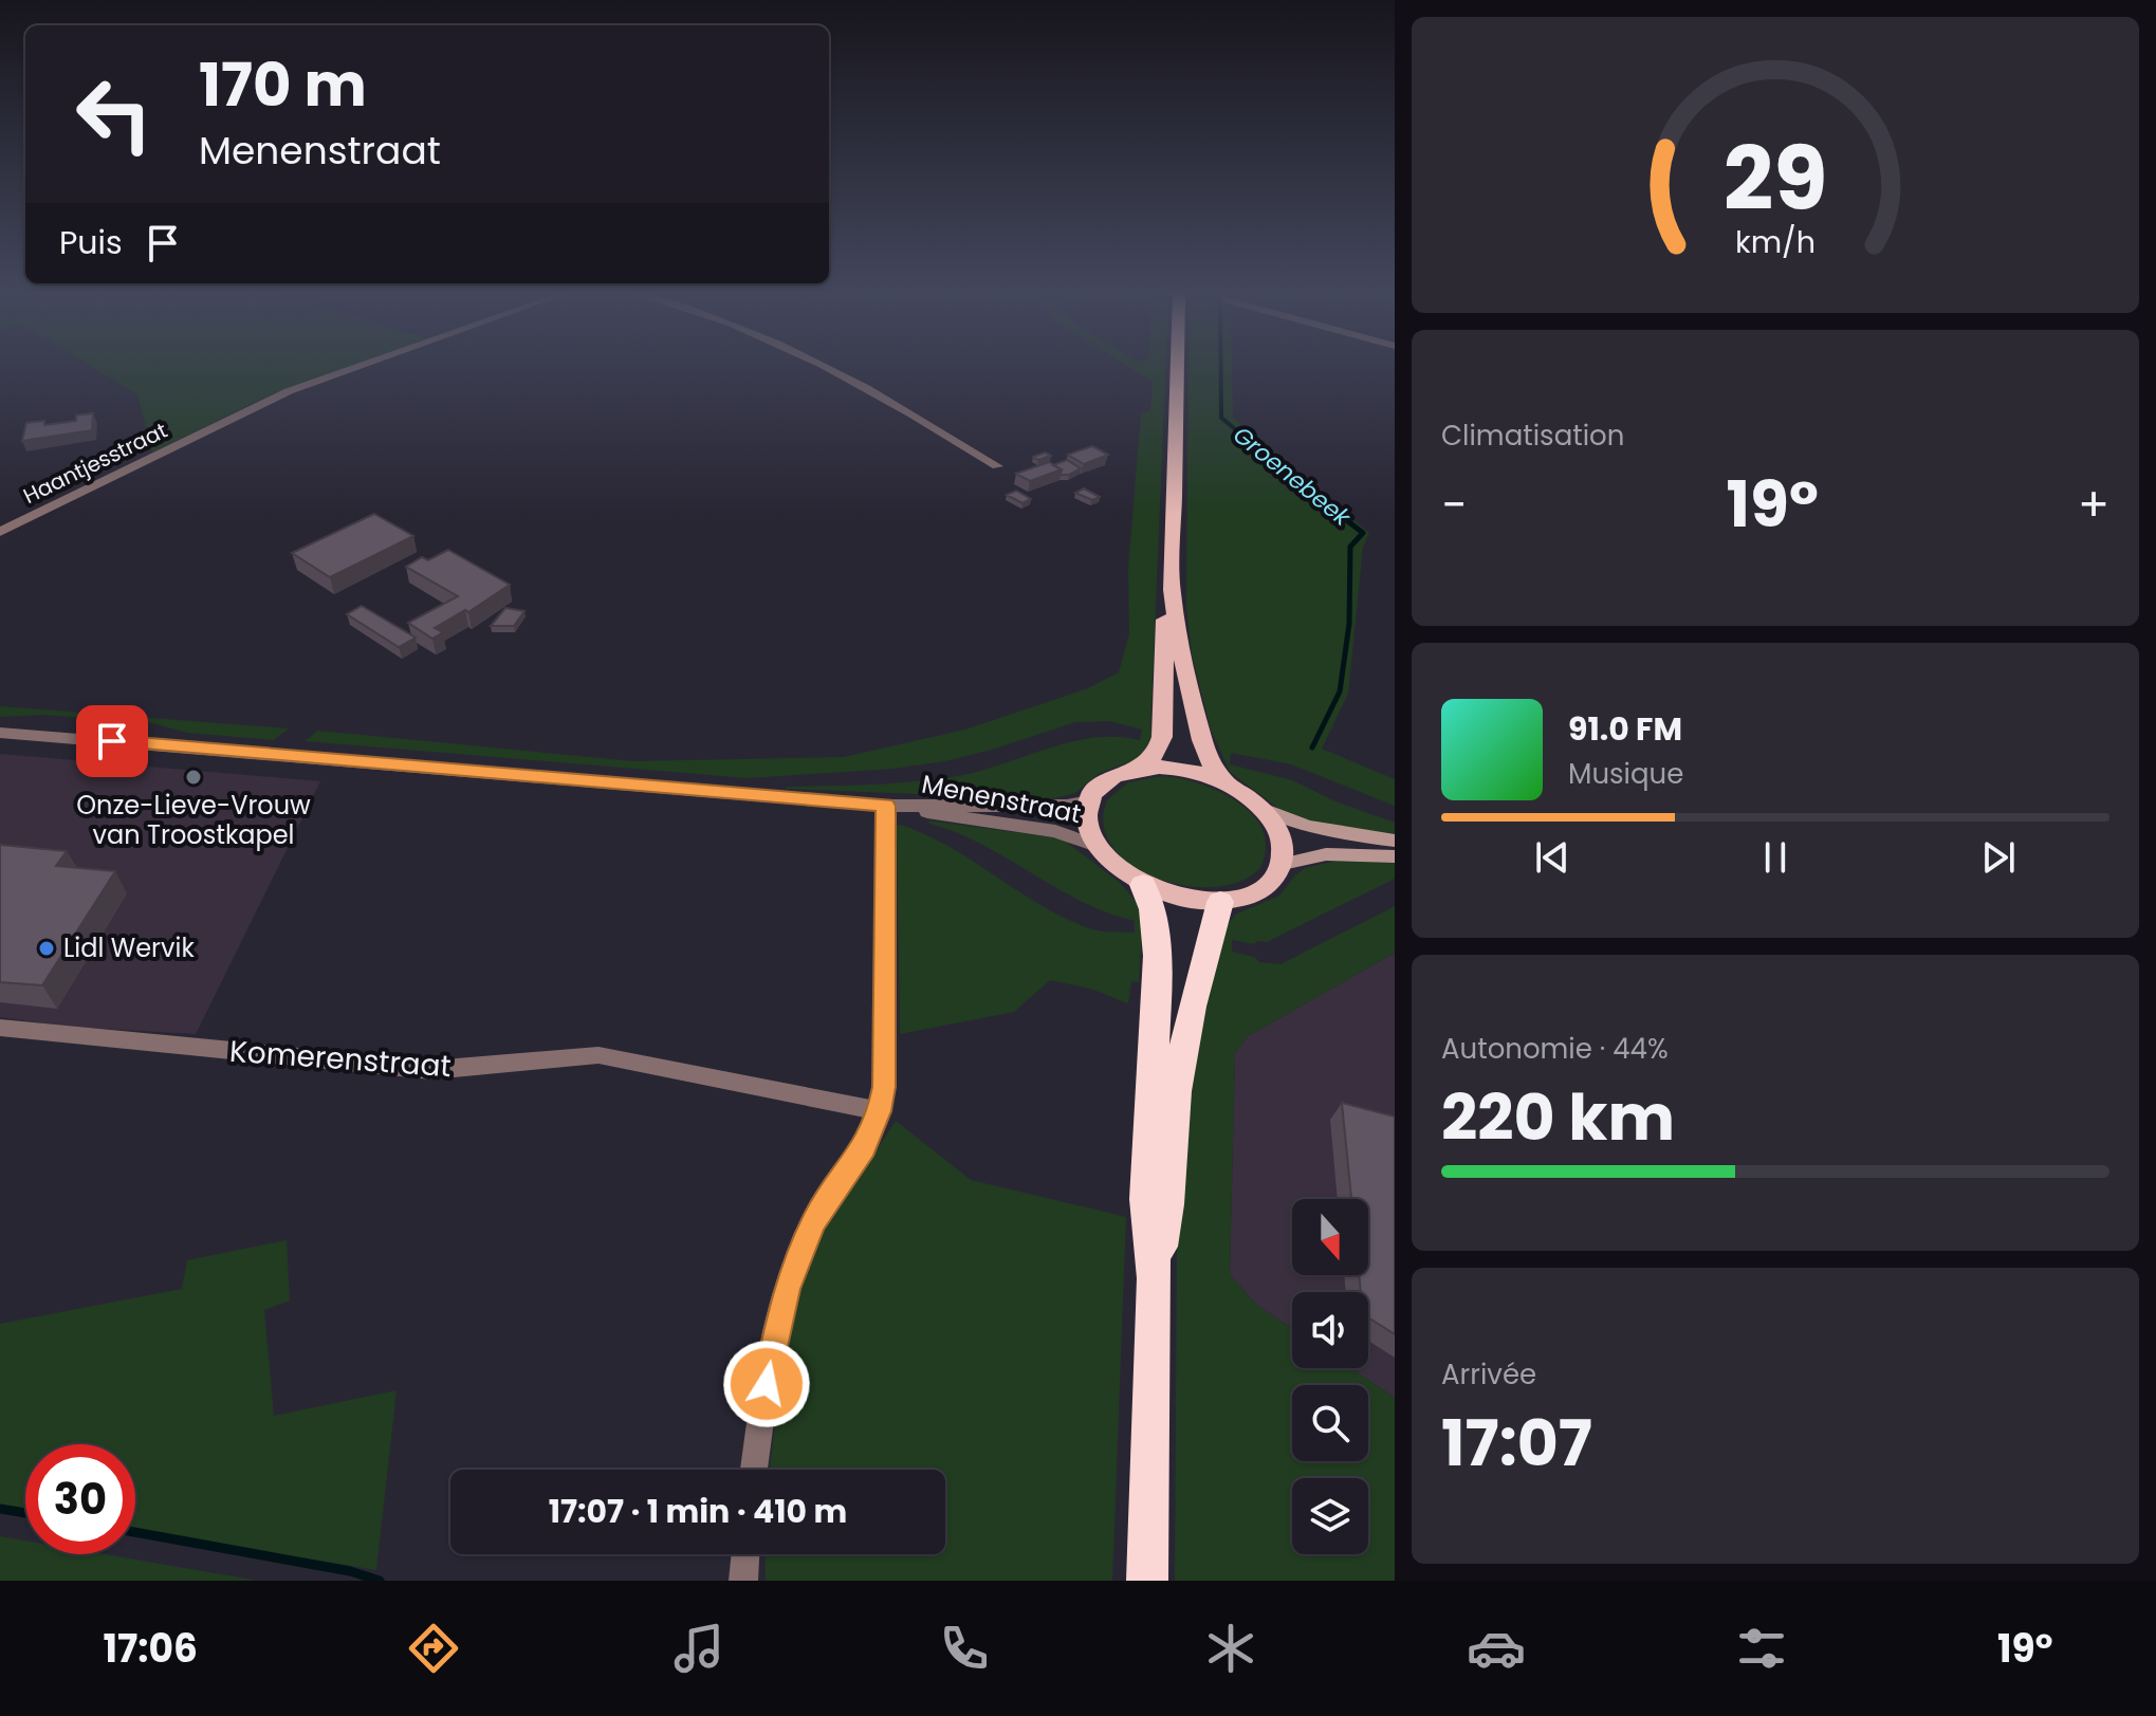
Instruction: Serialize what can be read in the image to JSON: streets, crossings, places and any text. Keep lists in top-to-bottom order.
{
  "streets": {
    "street": ["Haantjesstraat", "Menenstraat", "Komerenstraat"]
  },
  "water": ["Groenebeek"],
  "places": ["Onze-Lieve-Vrouw van Troostkapel", "Lidl Wervik"],
  "north": "bottom",
  "page": {
    "turn": ["170 m", "Menenstraat"],
    "then": "Puis",
    "tile": [
      "Climatisation",
      ["Autonomie · 44%", "220 km"],
      ["Arrivée", "17:07"]
    ],
    "heat": ["−", "19°", "+"],
    "song": ["91.0 FM", "Musique"],
    "limit": "30",
    "trip": "17:07 · 1 min · 410 m",
    "tabs": ["17:06", "19°"],
    "gauge": ["29", "km/h"]
  }
}
